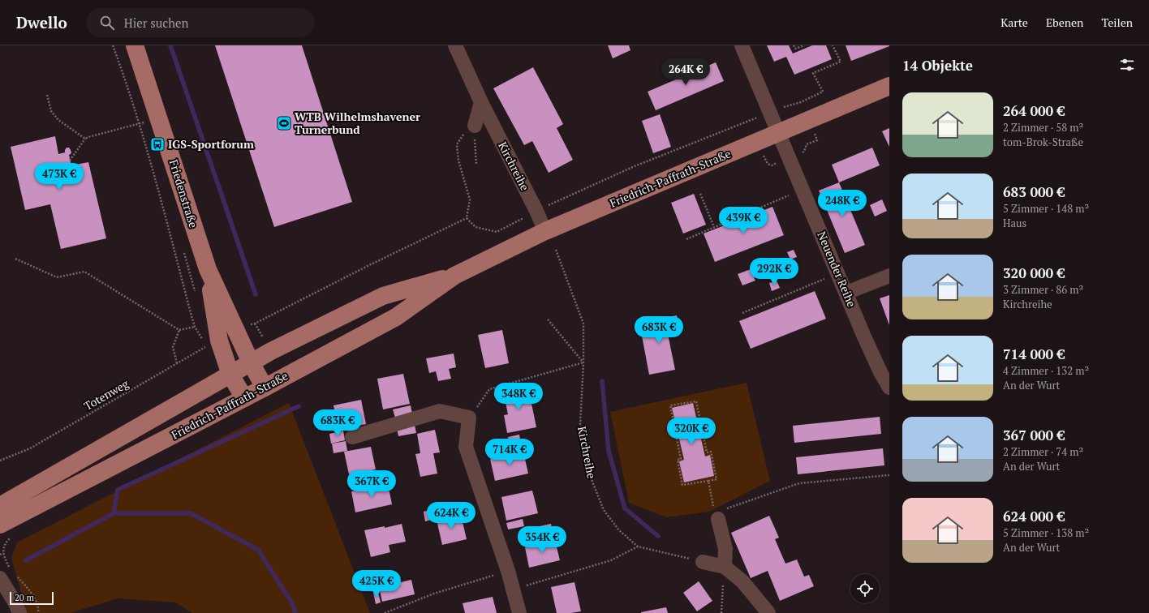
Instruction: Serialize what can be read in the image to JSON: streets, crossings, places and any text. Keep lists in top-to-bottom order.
{
  "streets": {
    "main road": ["Friedrich-Paffrath-Straße", "Friedenstraße"],
    "street": ["Kirchreihe", "Neuender Reihe"],
    "path": ["Totenweg"]
  },
  "crossings": [
    ["Kirchreihe", "Friedrich-Paffrath-Straße"],
    ["Friedrich-Paffrath-Straße", "Friedenstraße"],
    ["Friedrich-Paffrath-Straße", "Neuender Reihe"],
    ["Friedenstraße", "Totenweg"]
  ],
  "places": {
    "sports": ["WTB Wilhelmshavener Turnerbund"],
    "bus stop": ["IGS-Sportforum"]
  },
  "scale_bar": "20 m",
  "page": {
    "header": "Dwello",
    "search": "Hier suchen",
    "nav": ["Karte", "Ebenen", "Teilen"],
    "heading": "14 Objekte",
    "price": [
      "264K €",
      "473K €",
      "248K €",
      "439K €",
      "292K €",
      "683K €",
      "348K €",
      "683K €",
      "320K €",
      "714K €",
      "367K €",
      "624K €",
      "354K €",
      "425K €"
    ],
    "list": [
      {
        "name": "264 000 €",
        "note": "2 Zimmer · 58 m² · tom-Brok-Straße"
      },
      {
        "name": "683 000 €",
        "note": "5 Zimmer · 148 m² · Haus"
      },
      {
        "name": "320 000 €",
        "note": "3 Zimmer · 86 m² · Kirchreihe"
      },
      {
        "name": "714 000 €",
        "note": "4 Zimmer · 132 m² · An der Wurt"
      },
      {
        "name": "367 000 €",
        "note": "2 Zimmer · 74 m² · An der Wurt"
      },
      {
        "name": "624 000 €",
        "note": "5 Zimmer · 138 m² · An der Wurt"
      }
    ],
    "scale": "20 m"
  }
}
